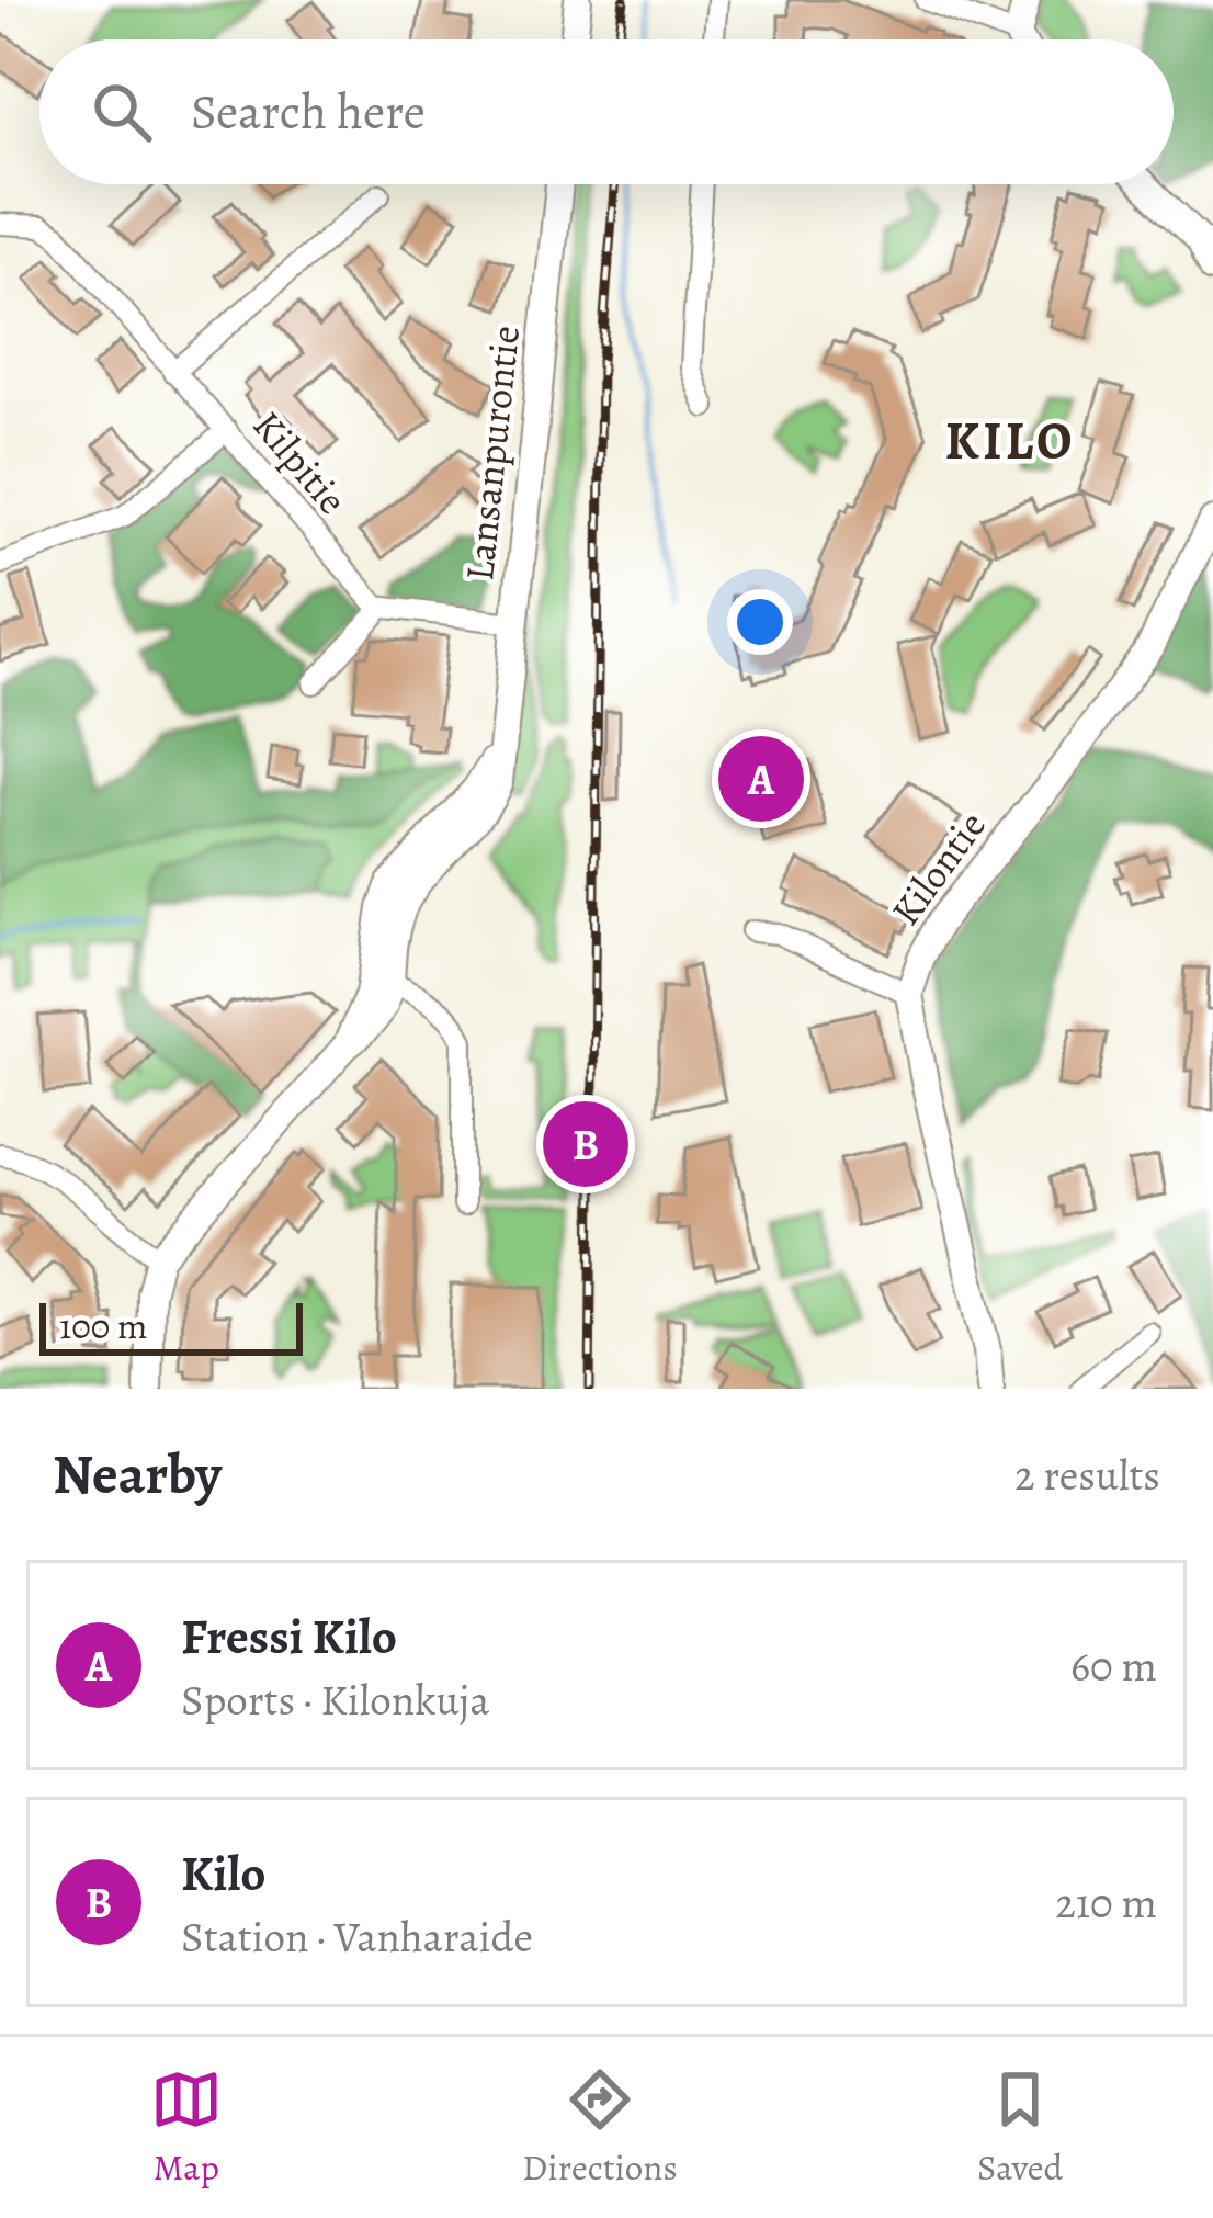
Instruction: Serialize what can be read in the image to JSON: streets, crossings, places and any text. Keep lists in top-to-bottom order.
{
  "streets": {
    "street": ["Lansanpurontie", "Kilpitie", "Kilontie"]
  },
  "districts": ["KILO"],
  "scale_bar": "100 m",
  "page": {
    "search": "Search here",
    "pins": ["A", "B"],
    "scale": "100 m",
    "heading": ["Nearby", "2 results"],
    "list": [
      {
        "mark": "A",
        "name": "Fressi Kilo",
        "note": "Sports · Kilonkuja",
        "value": "60 m"
      },
      {
        "mark": "B",
        "name": "Kilo",
        "note": "Station · Vanharaide",
        "value": "210 m"
      }
    ],
    "nav": ["Map", "Directions", "Saved"]
  }
}
